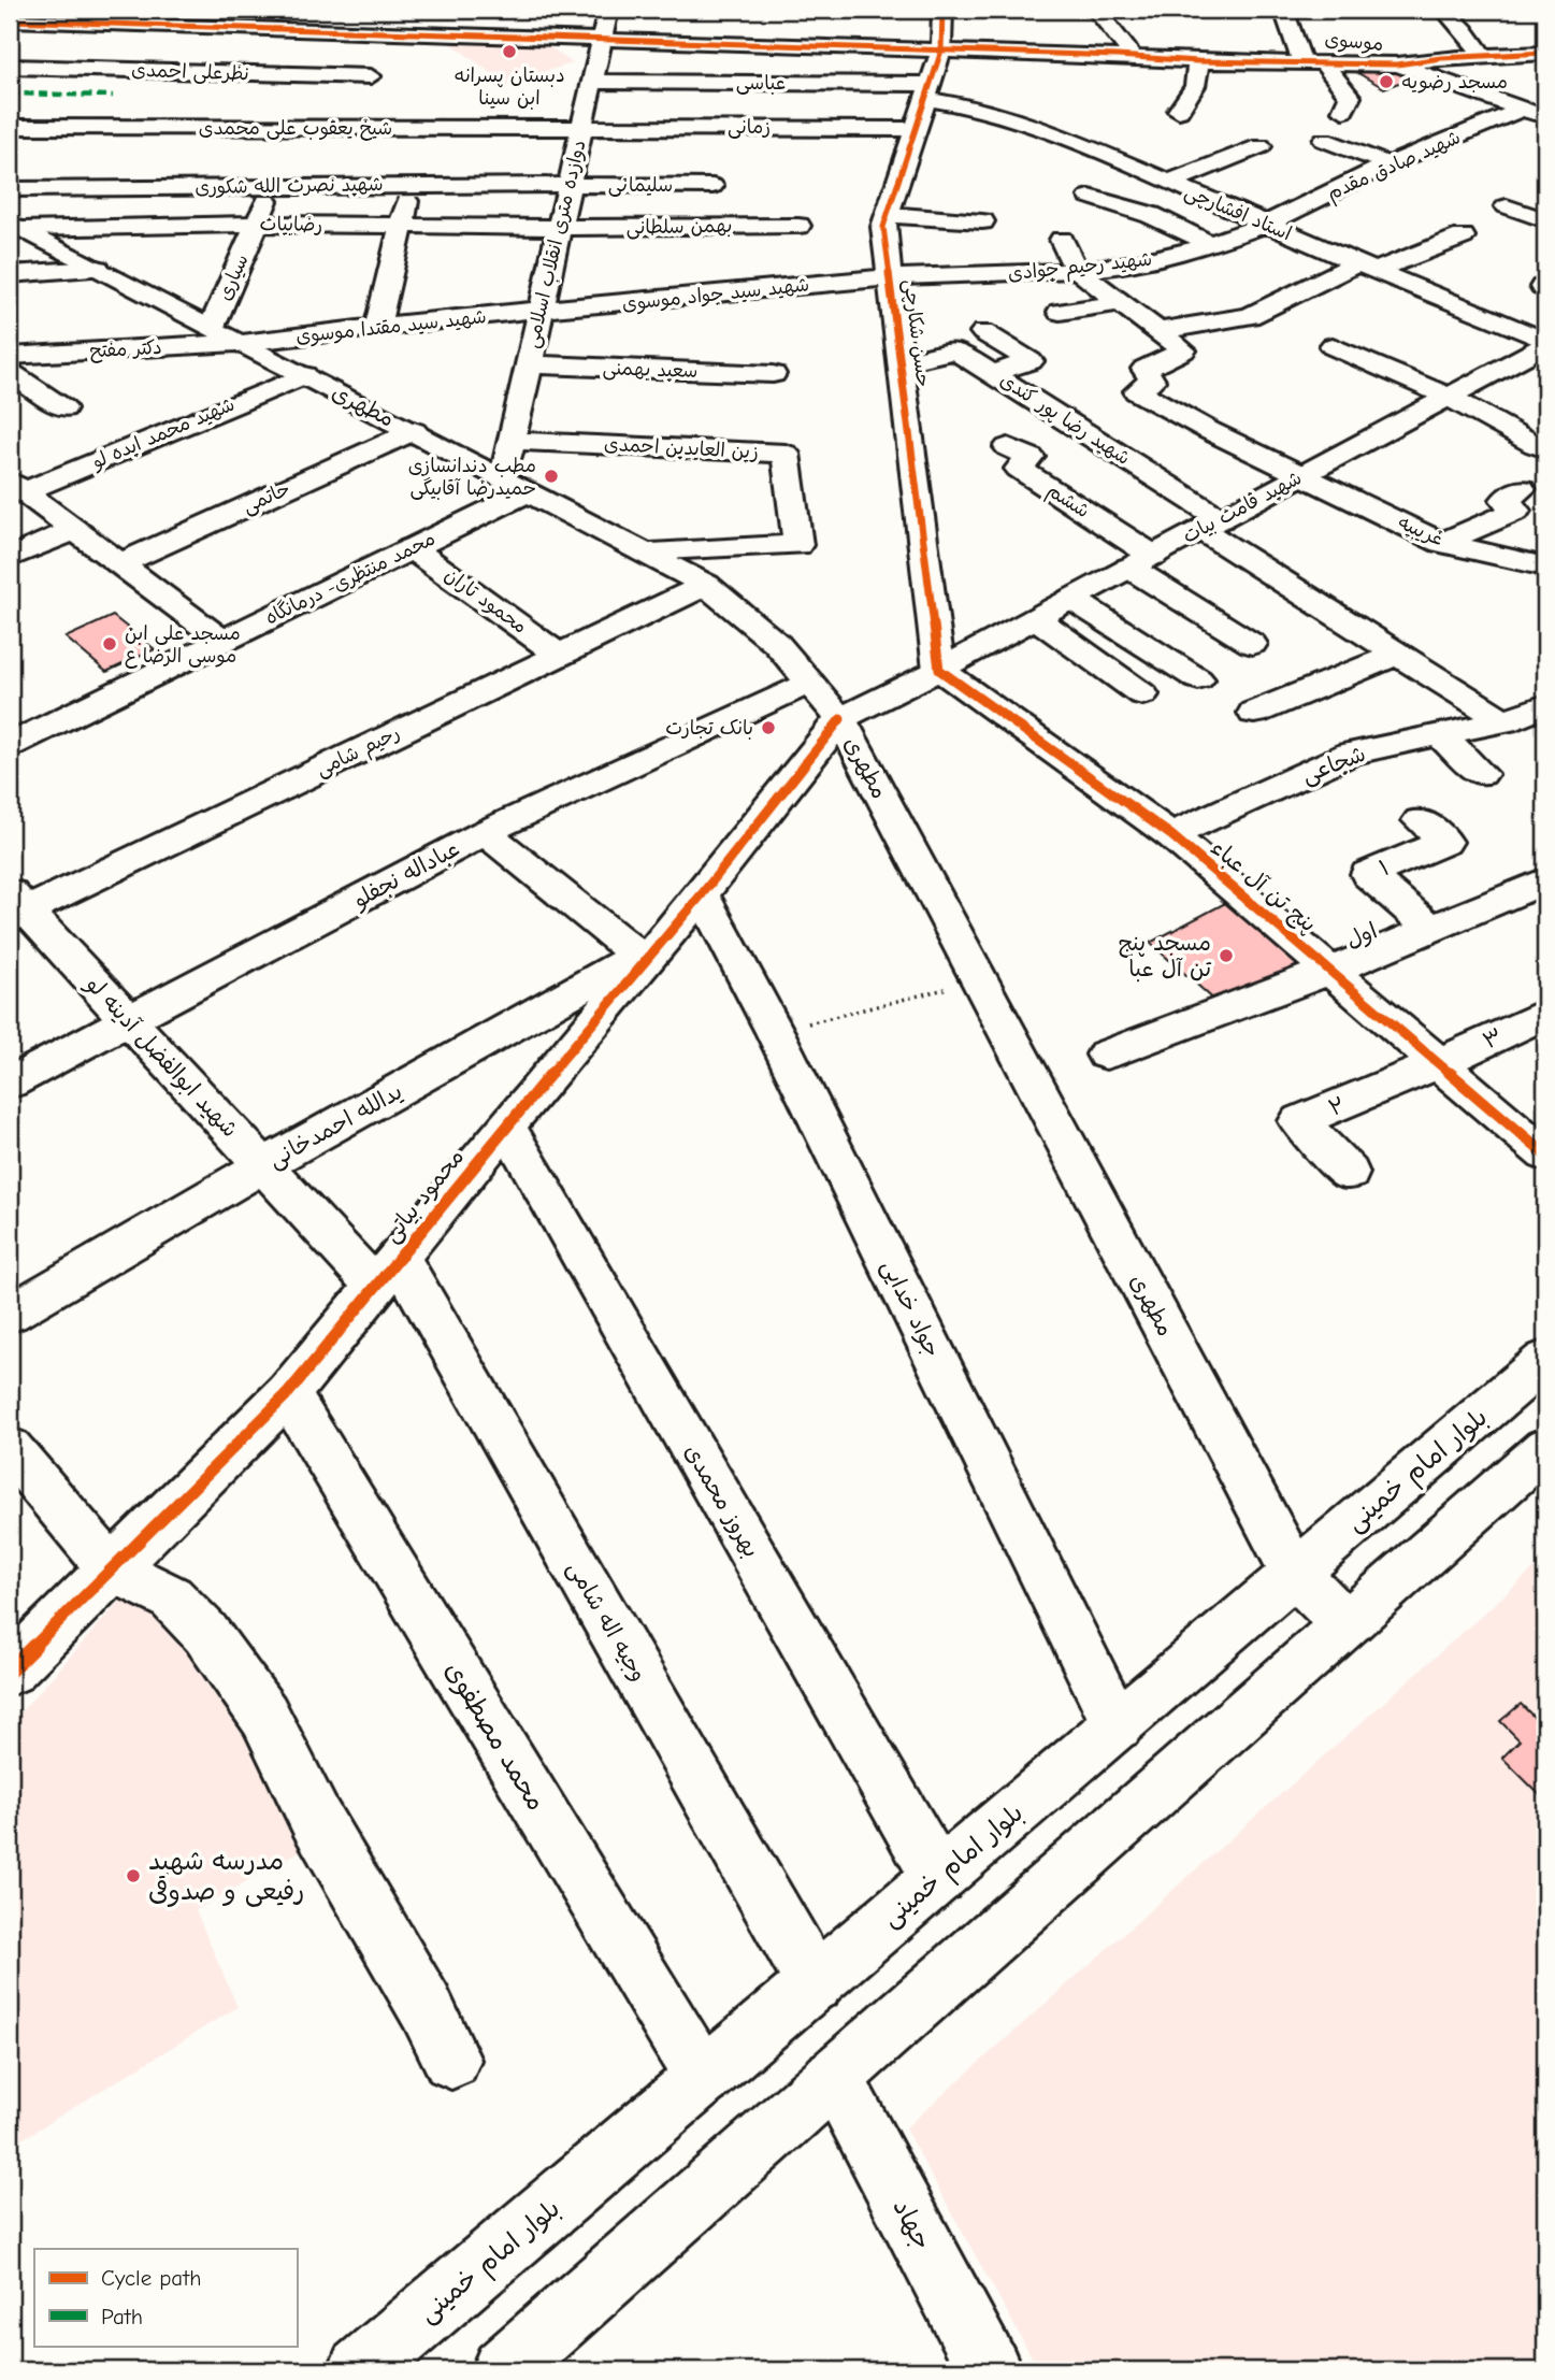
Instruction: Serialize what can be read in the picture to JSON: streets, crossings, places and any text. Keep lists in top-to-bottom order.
{
  "streets": {
    "street": [
      "موسوی",
      "نظرعلی احمدی",
      "عباسی",
      "زمانی",
      "شیخ یعقوب علی محمدی",
      "شهید صادق مقدم",
      "سلیمانی",
      "شهید نصرت الله شکوری",
      "استاد افشارچی",
      "رضابیات",
      "بهمن سلطانی",
      "دوازده متری انقلاب اسلامی",
      "شهید رحیم جوادی",
      "سیاری",
      "شهید سید جواد موسوی",
      "شهید سید مقتدا موسوی",
      "حسن شکارچی",
      "دکتر مفتح",
      "سعید بهمنی",
      "مطهری",
      "شهید رضا پور کندی",
      "شهید محمد ایده لو",
      "زین العابدین احمدی",
      "حاتمی",
      "ششم",
      "شهید قامت بیات",
      "غریبیه",
      "محمد منتظری- درمانگاه",
      "محمود تاران",
      "رحیم شامی",
      "شجاعی",
      "۱",
      "عباداله نجفلو",
      "پنج تن آل عباء",
      "اول",
      "۳",
      "شهید ابوالفضل آدینه لو",
      "۲",
      "یدالله احمدخانی",
      "محمود بیاتی",
      "جواد خدایی",
      "بلوار امام خمینی",
      "بهروز محمدی",
      "وجیه اله شامی",
      "محمد مصطفوی",
      "جهاد"
    ]
  },
  "crossings": [
    ["موسوی", "نظرعلی احمدی"],
    ["موسوی", "دوازده متری انقلاب اسلامی"],
    ["موسوی", "حسن شکارچی"],
    ["عباسی", "استاد افشارچی"],
    ["عباسی", "دوازده متری انقلاب اسلامی"],
    ["عباسی", "حسن شکارچی"],
    ["زمانی", "شیخ یعقوب علی محمدی"],
    ["زمانی", "دوازده متری انقلاب اسلامی"],
    ["زمانی", "حسن شکارچی"],
    ["شیخ یعقوب علی محمدی", "دوازده متری انقلاب اسلامی"],
    ["شهید صادق مقدم", "استاد افشارچی"],
    ["شهید صادق مقدم", "شهید رحیم جوادی"],
    ["سلیمانی", "شهید نصرت الله شکوری"],
    ["سلیمانی", "دوازده متری انقلاب اسلامی"],
    ["شهید نصرت الله شکوری", "دوازده متری انقلاب اسلامی"],
    ["شهید نصرت الله شکوری", "سیاری"],
    ["استاد افشارچی", "شهید رحیم جوادی"],
    ["استاد افشارچی", "حسن شکارچی"],
    ["استاد افشارچی", "شهید قامت بیات"],
    ["رضابیات", "بهمن سلطانی"],
    ["رضابیات", "دوازده متری انقلاب اسلامی"],
    ["رضابیات", "سیاری"],
    ["رضابیات", "مطهری"],
    ["بهمن سلطانی", "دوازده متری انقلاب اسلامی"],
    ["دوازده متری انقلاب اسلامی", "شهید سید جواد موسوی"],
    ["دوازده متری انقلاب اسلامی", "شهید سید مقتدا موسوی"],
    ["دوازده متری انقلاب اسلامی", "سعید بهمنی"],
    ["دوازده متری انقلاب اسلامی", "مطهری"],
    ["دوازده متری انقلاب اسلامی", "زین العابدین احمدی"],
    ["دوازده متری انقلاب اسلامی", "محمد منتظری- درمانگاه"],
    ["شهید رحیم جوادی", "شهید سید جواد موسوی"],
    ["شهید رحیم جوادی", "حسن شکارچی"],
    ["سیاری", "مطهری"],
    ["شهید سید جواد موسوی", "شهید سید مقتدا موسوی"],
    ["شهید سید جواد موسوی", "حسن شکارچی"],
    ["شهید سید مقتدا موسوی", "دکتر مفتح"],
    ["شهید سید مقتدا موسوی", "مطهری"],
    ["حسن شکارچی", "شهید رضا پور کندی"],
    ["حسن شکارچی", "شهید قامت بیات"],
    ["حسن شکارچی", "پنج تن آل عباء"],
    ["دکتر مفتح", "مطهری"],
    ["مطهری", "شهید محمد ایده لو"],
    ["مطهری", "زین العابدین احمدی"],
    ["مطهری", "حاتمی"],
    ["مطهری", "شهید قامت بیات"],
    ["مطهری", "محمد منتظری- درمانگاه"],
    ["مطهری", "رحیم شامی"],
    ["مطهری", "عباداله نجفلو"],
    ["مطهری", "محمود بیاتی"],
    ["مطهری", "بلوار امام خمینی"],
    ["شهید رضا پور کندی", "شهید قامت بیات"],
    ["شهید رضا پور کندی", "شجاعی"],
    ["ششم", "شهید قامت بیات"],
    ["شهید قامت بیات", "غریبیه"],
    ["شهید قامت بیات", "پنج تن آل عباء"],
    ["شهید قامت بیات", "محمود بیاتی"],
    ["محمد منتظری- درمانگاه", "محمود تاران"],
    ["محمود تاران", "رحیم شامی"],
    ["رحیم شامی", "شهید ابوالفضل آدینه لو"],
    ["شجاعی", "پنج تن آل عباء"],
    ["۱", "اول"],
    ["عباداله نجفلو", "شهید ابوالفضل آدینه لو"],
    ["پنج تن آل عباء", "اول"],
    ["پنج تن آل عباء", "۳"],
    ["پنج تن آل عباء", "۲"],
    ["۳", "۲"],
    ["شهید ابوالفضل آدینه لو", "یدالله احمدخانی"],
    ["شهید ابوالفضل آدینه لو", "محمود بیاتی"],
    ["شهید ابوالفضل آدینه لو", "وجیه اله شامی"],
    ["یدالله احمدخانی", "محمود بیاتی"],
    ["محمود بیاتی", "جواد خدایی"],
    ["محمود بیاتی", "بهروز محمدی"],
    ["محمود بیاتی", "وجیه اله شامی"],
    ["محمود بیاتی", "محمد مصطفوی"],
    ["جواد خدایی", "بلوار امام خمینی"],
    ["بلوار امام خمینی", "بهروز محمدی"],
    ["بلوار امام خمینی", "وجیه اله شامی"],
    ["بلوار امام خمینی", "محمد مصطفوی"]
  ],
  "places": [
    "دبستان پسرانه ابن سینا",
    "مسجد رضویه",
    "مطب دندانسازی حمیدرضا آقابیگی",
    "مسجد علی ابن موسی الرضا ع",
    "بانک تجارت",
    "مسجد پنج تن آل عبا",
    "مدرسه شهید رفیعی و صدوقی"
  ],
  "legend": ["Cycle path", "Path"]
}
